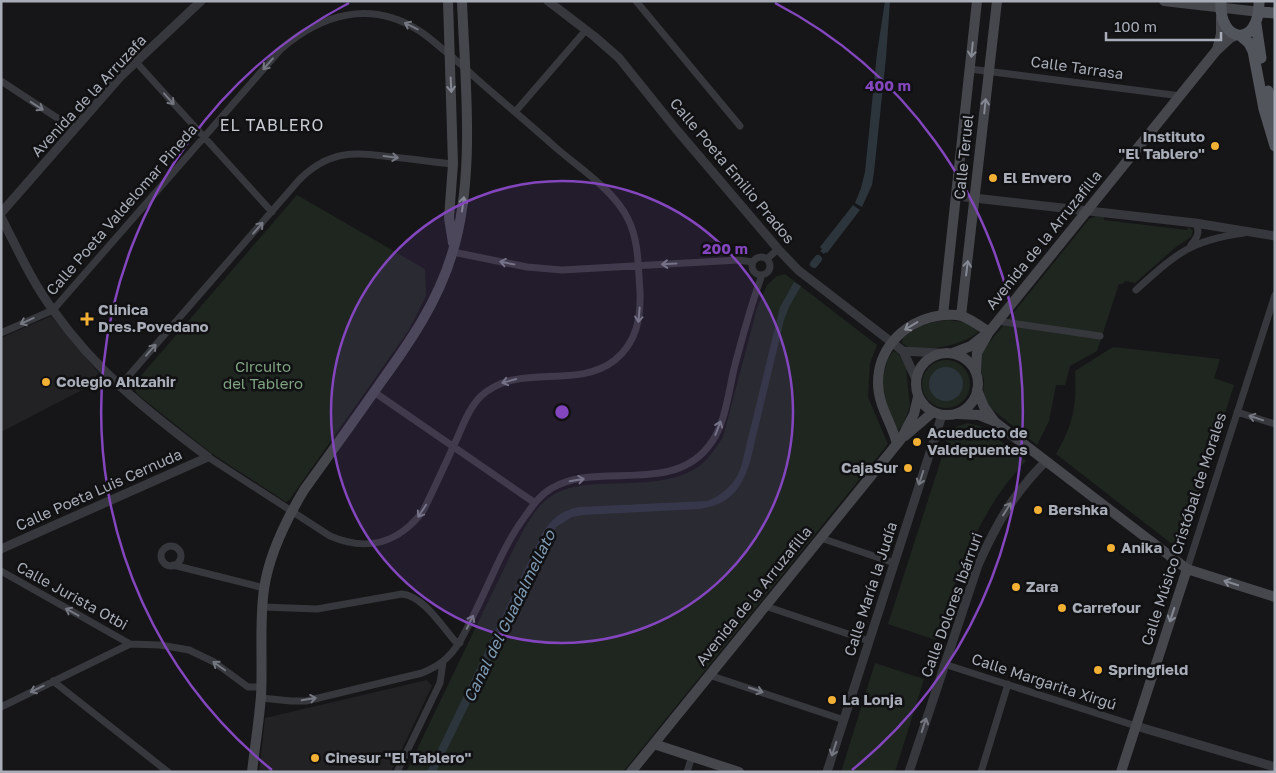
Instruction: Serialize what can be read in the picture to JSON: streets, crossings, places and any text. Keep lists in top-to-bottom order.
{
  "streets": {
    "main road": ["Calle Teruel", "Avenida de la Arruzafilla", "Calle Músico Cristóbal de Morales"],
    "street": [
      "Calle Tarrasa",
      "Avenida de la Arruzafa",
      "Calle Poeta Emilio Prados",
      "Calle Poeta Valdelomar Pineda",
      "Calle Poeta Luis Cernuda",
      "Calle María la Judía",
      "Calle Jurista Otbi",
      "Calle Dolores Ibárruri",
      "Calle Margarita Xirgú"
    ]
  },
  "crossings": [
    ["Calle Tarrasa", "Calle Teruel"],
    ["Calle Tarrasa", "Avenida de la Arruzafilla"],
    ["Calle Poeta Valdelomar Pineda", "Calle Poeta Luis Cernuda"],
    ["Avenida de la Arruzafilla", "Calle María la Judía"],
    ["Calle Músico Cristóbal de Morales", "Calle Margarita Xirgú"],
    ["Calle Dolores Ibárruri", "Calle Margarita Xirgú"]
  ],
  "one_way": [
    "Calle Poeta Valdelomar Pineda",
    "Calle María la Judía",
    "Calle Jurista Otbi",
    "Calle Dolores Ibárruri"
  ],
  "districts": ["EL TABLERO"],
  "water": ["Canal del Guadalmellato"],
  "parks": ["Circuito del Tablero"],
  "places": {
    "other": [
      "Instituto \"El Tablero\"",
      "El Envero",
      "Colegio Ahlzahir",
      "Acueducto de Valdepuentes",
      "CajaSur",
      "Bershka",
      "Anika",
      "Zara",
      "Carrefour",
      "Springfield",
      "La Lonja",
      "Cinesur \"El Tablero\""
    ],
    "health": ["Clinica Dres.Povedano"]
  },
  "scale_bar": "100 m",
  "rings": ["400 m", "200 m"]
}
